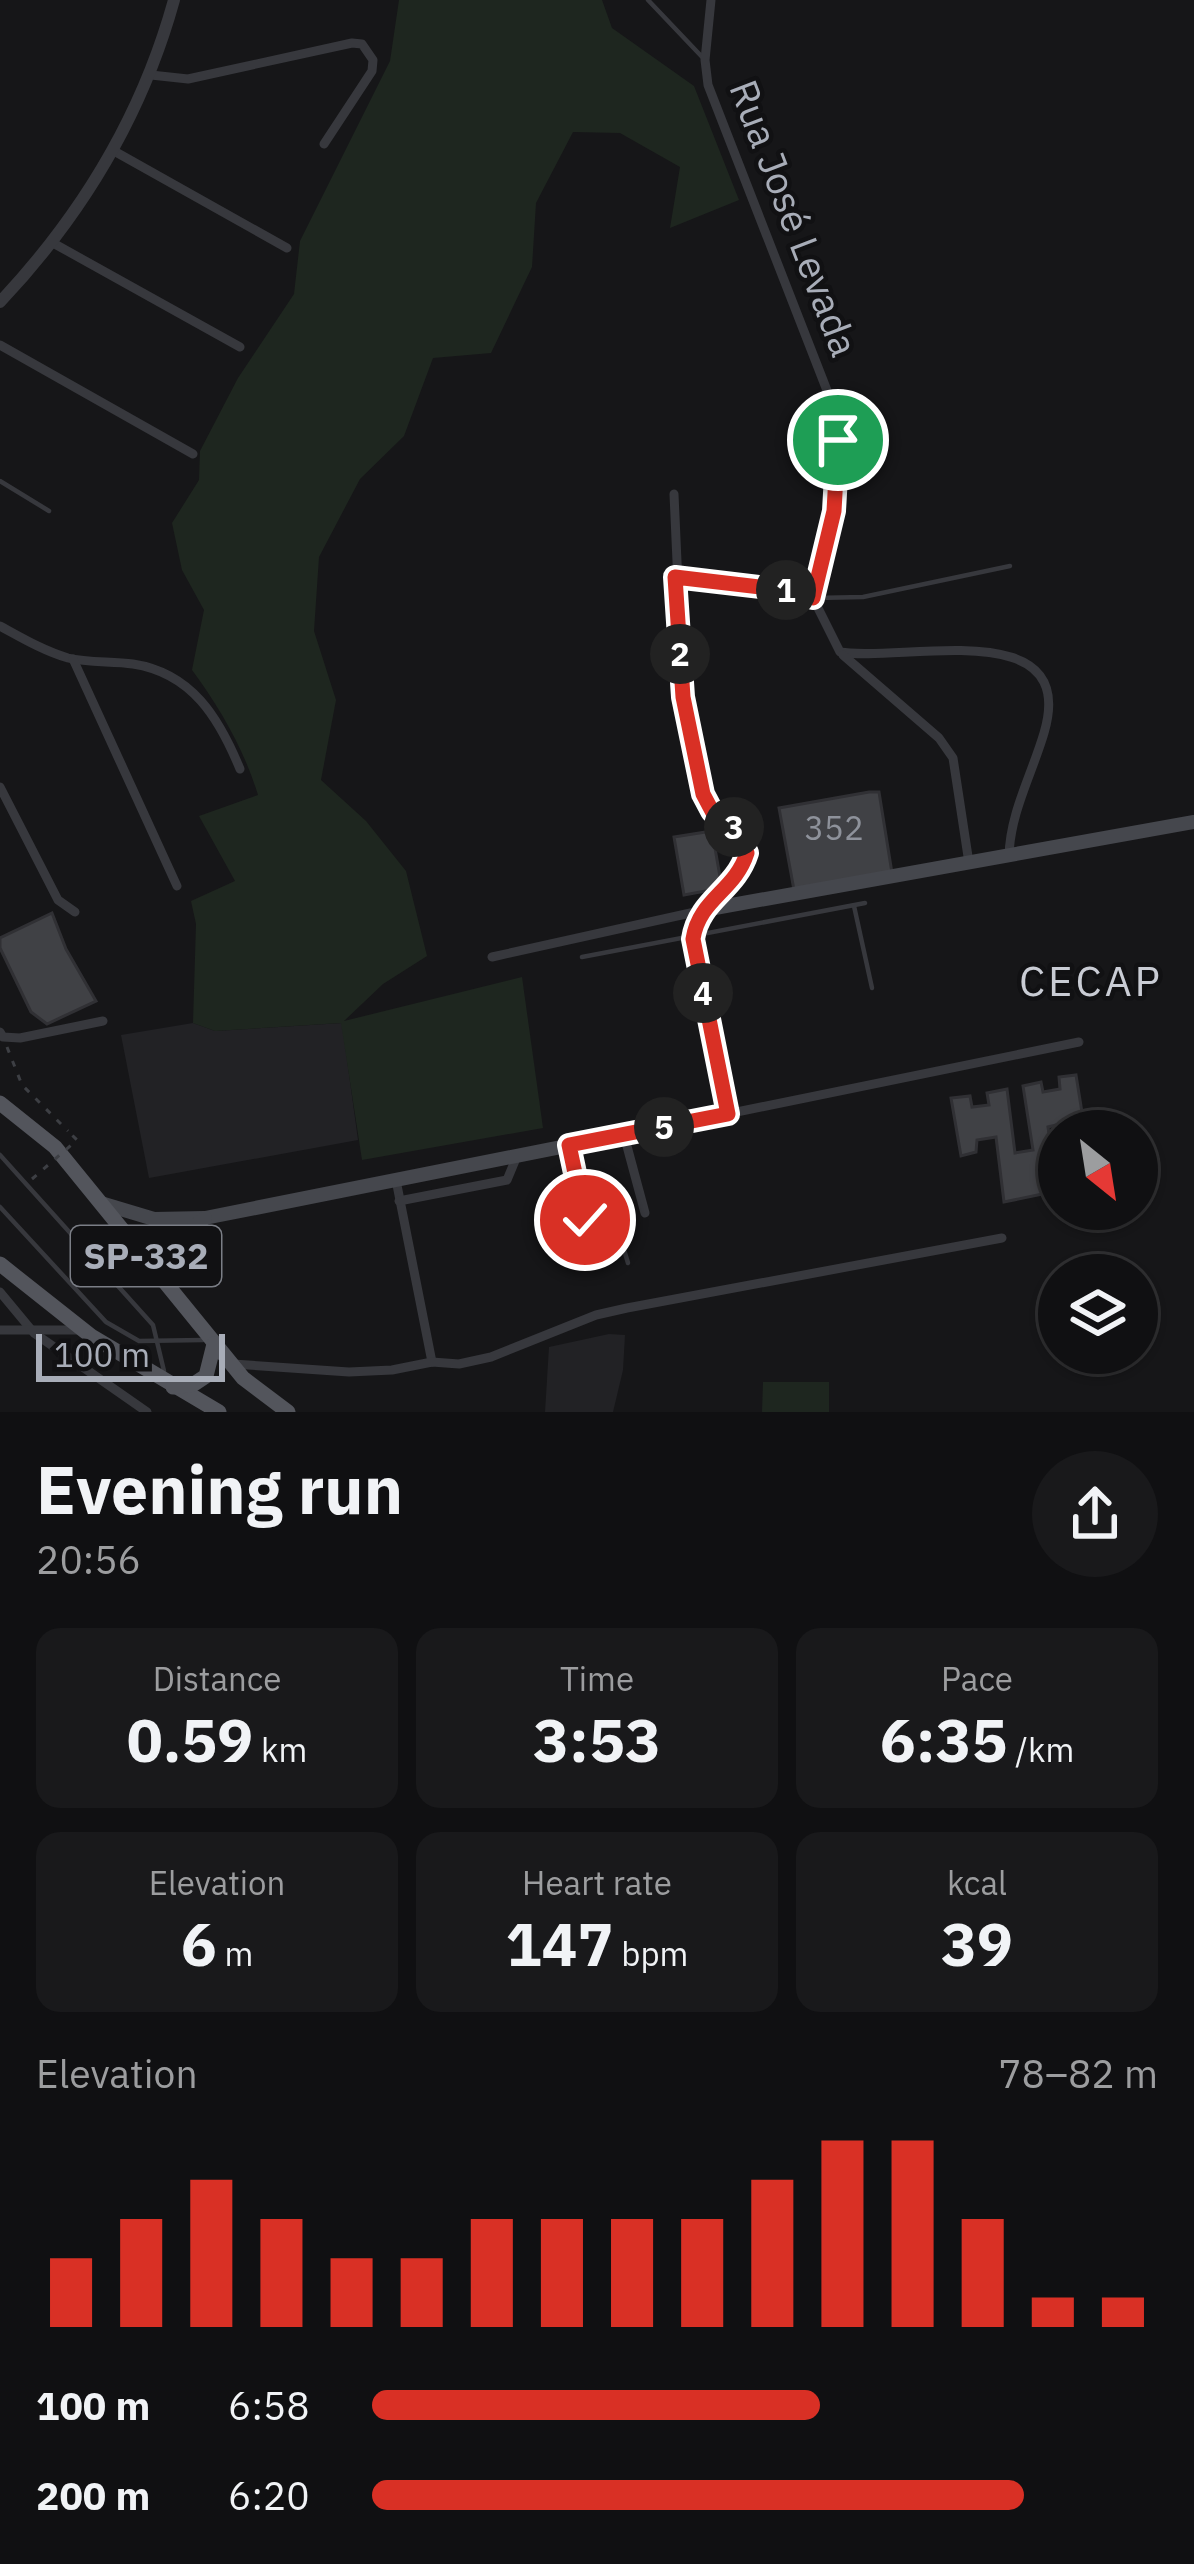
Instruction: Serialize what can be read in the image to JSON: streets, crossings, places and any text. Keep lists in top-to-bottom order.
{
  "streets": {
    "main road": ["SP-332"],
    "street": ["Rua José Levada"]
  },
  "districts": ["CECAP"],
  "house_numbers": ["352"],
  "scale_bar": "100 m",
  "north": "bottom right",
  "page": {
    "pins": [
      "1",
      "2",
      "3",
      "4",
      "5"
    ],
    "scale": "100 m",
    "heading": ["Evening run", "20:56"],
    "stats": [
      ["Distance", "0.59 km"],
      ["Time", "3:53"],
      ["Pace", "6:35 /km"],
      ["Elevation", "6 m"],
      ["Heart rate", "147 bpm"],
      ["kcal", "39"]
    ],
    "chart": ["Elevation", "78–82 m"],
    "list": [
      {
        "name": "100 m",
        "note": "6:58"
      },
      {
        "name": "200 m",
        "note": "6:20"
      }
    ]
  }
}
